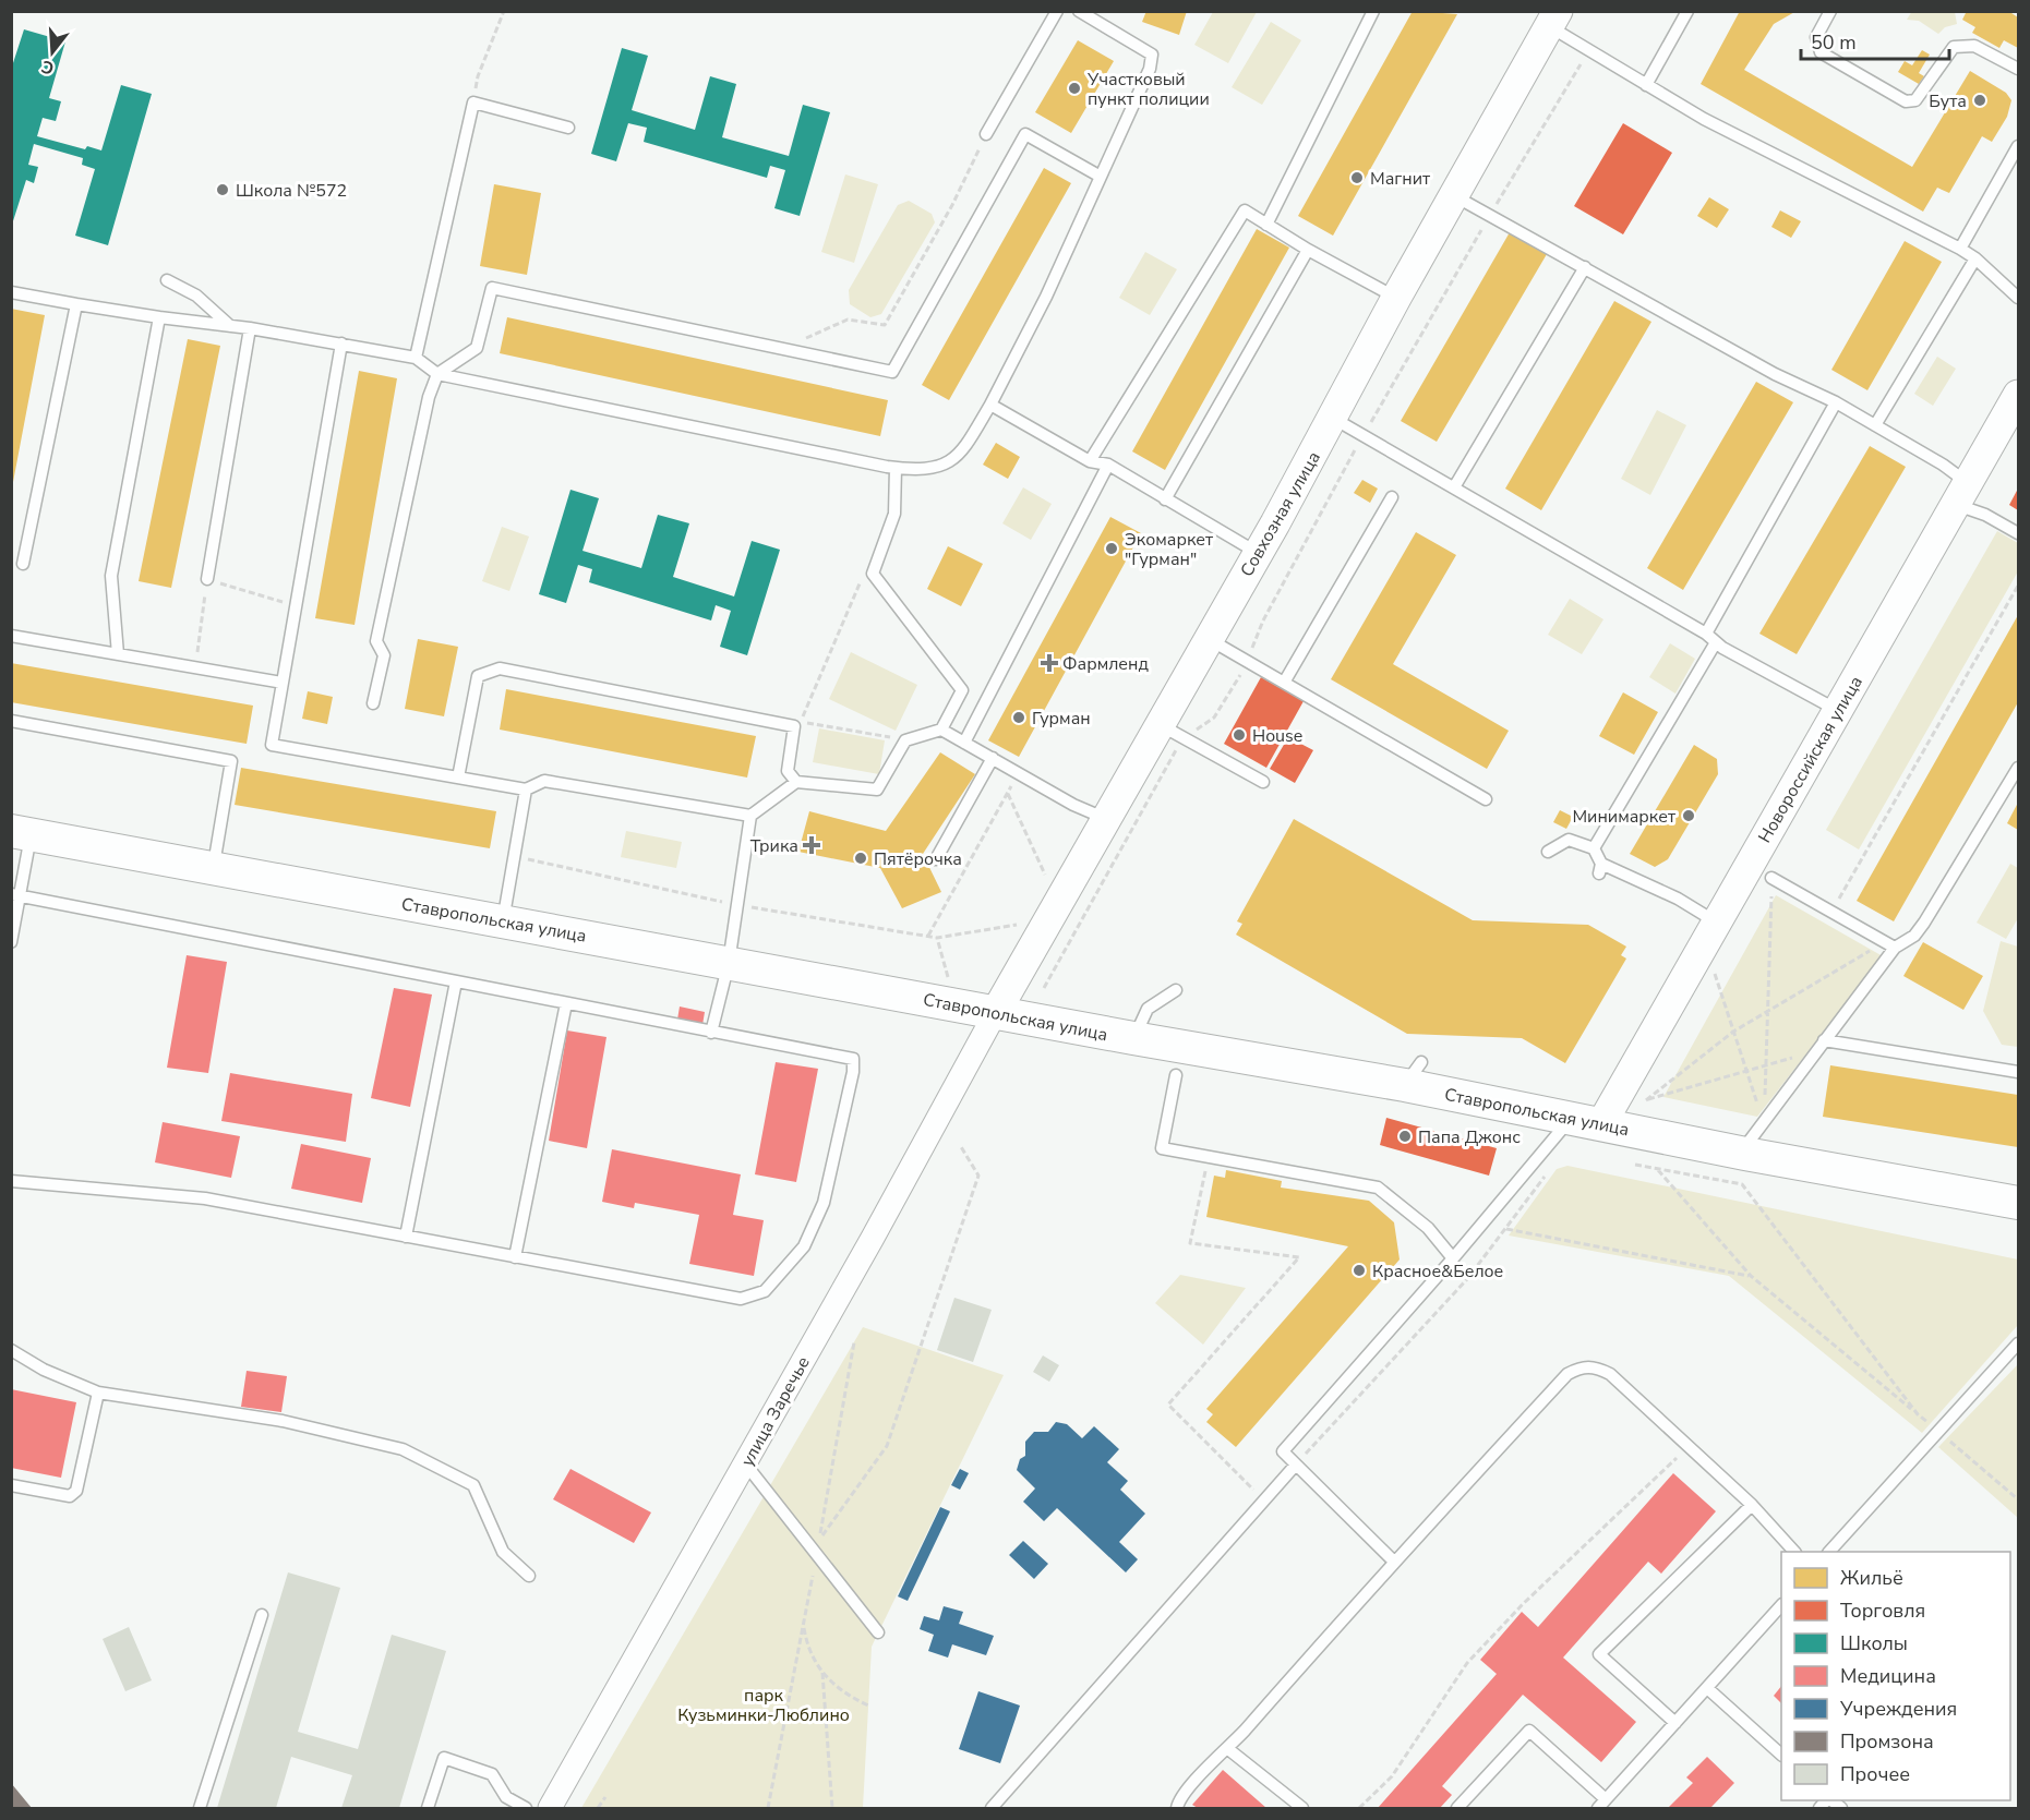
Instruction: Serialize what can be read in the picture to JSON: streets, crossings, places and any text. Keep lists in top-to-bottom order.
{
  "streets": {
    "main road": ["Ставропольская улица"],
    "street": ["Совхозная улица", "Новороссийская улица", "улица Заречье"]
  },
  "crossings": [
    ["Совхозная улица", "Ставропольская улица"],
    ["Совхозная улица", "улица Заречье"],
    ["Новороссийская улица", "Ставропольская улица"],
    ["Ставропольская улица", "улица Заречье"]
  ],
  "parks": ["парк Кузьминки-Люблино"],
  "places": {
    "other": [
      "Участковый пункт полиции",
      "Бута",
      "Магнит",
      "Школа №572",
      "Экомаркет \"Гурман\"",
      "Гурман",
      "House",
      "Минимаркет",
      "Пятёрочка",
      "Папа Джонс",
      "Красное&Белое"
    ],
    "health": ["Фармленд", "Трика"]
  },
  "legend": [
    "Жильё",
    "Торговля",
    "Школы",
    "Медицина",
    "Учреждения",
    "Промзона",
    "Прочее"
  ],
  "scale_bar": "50 m",
  "north": "bottom"
}
